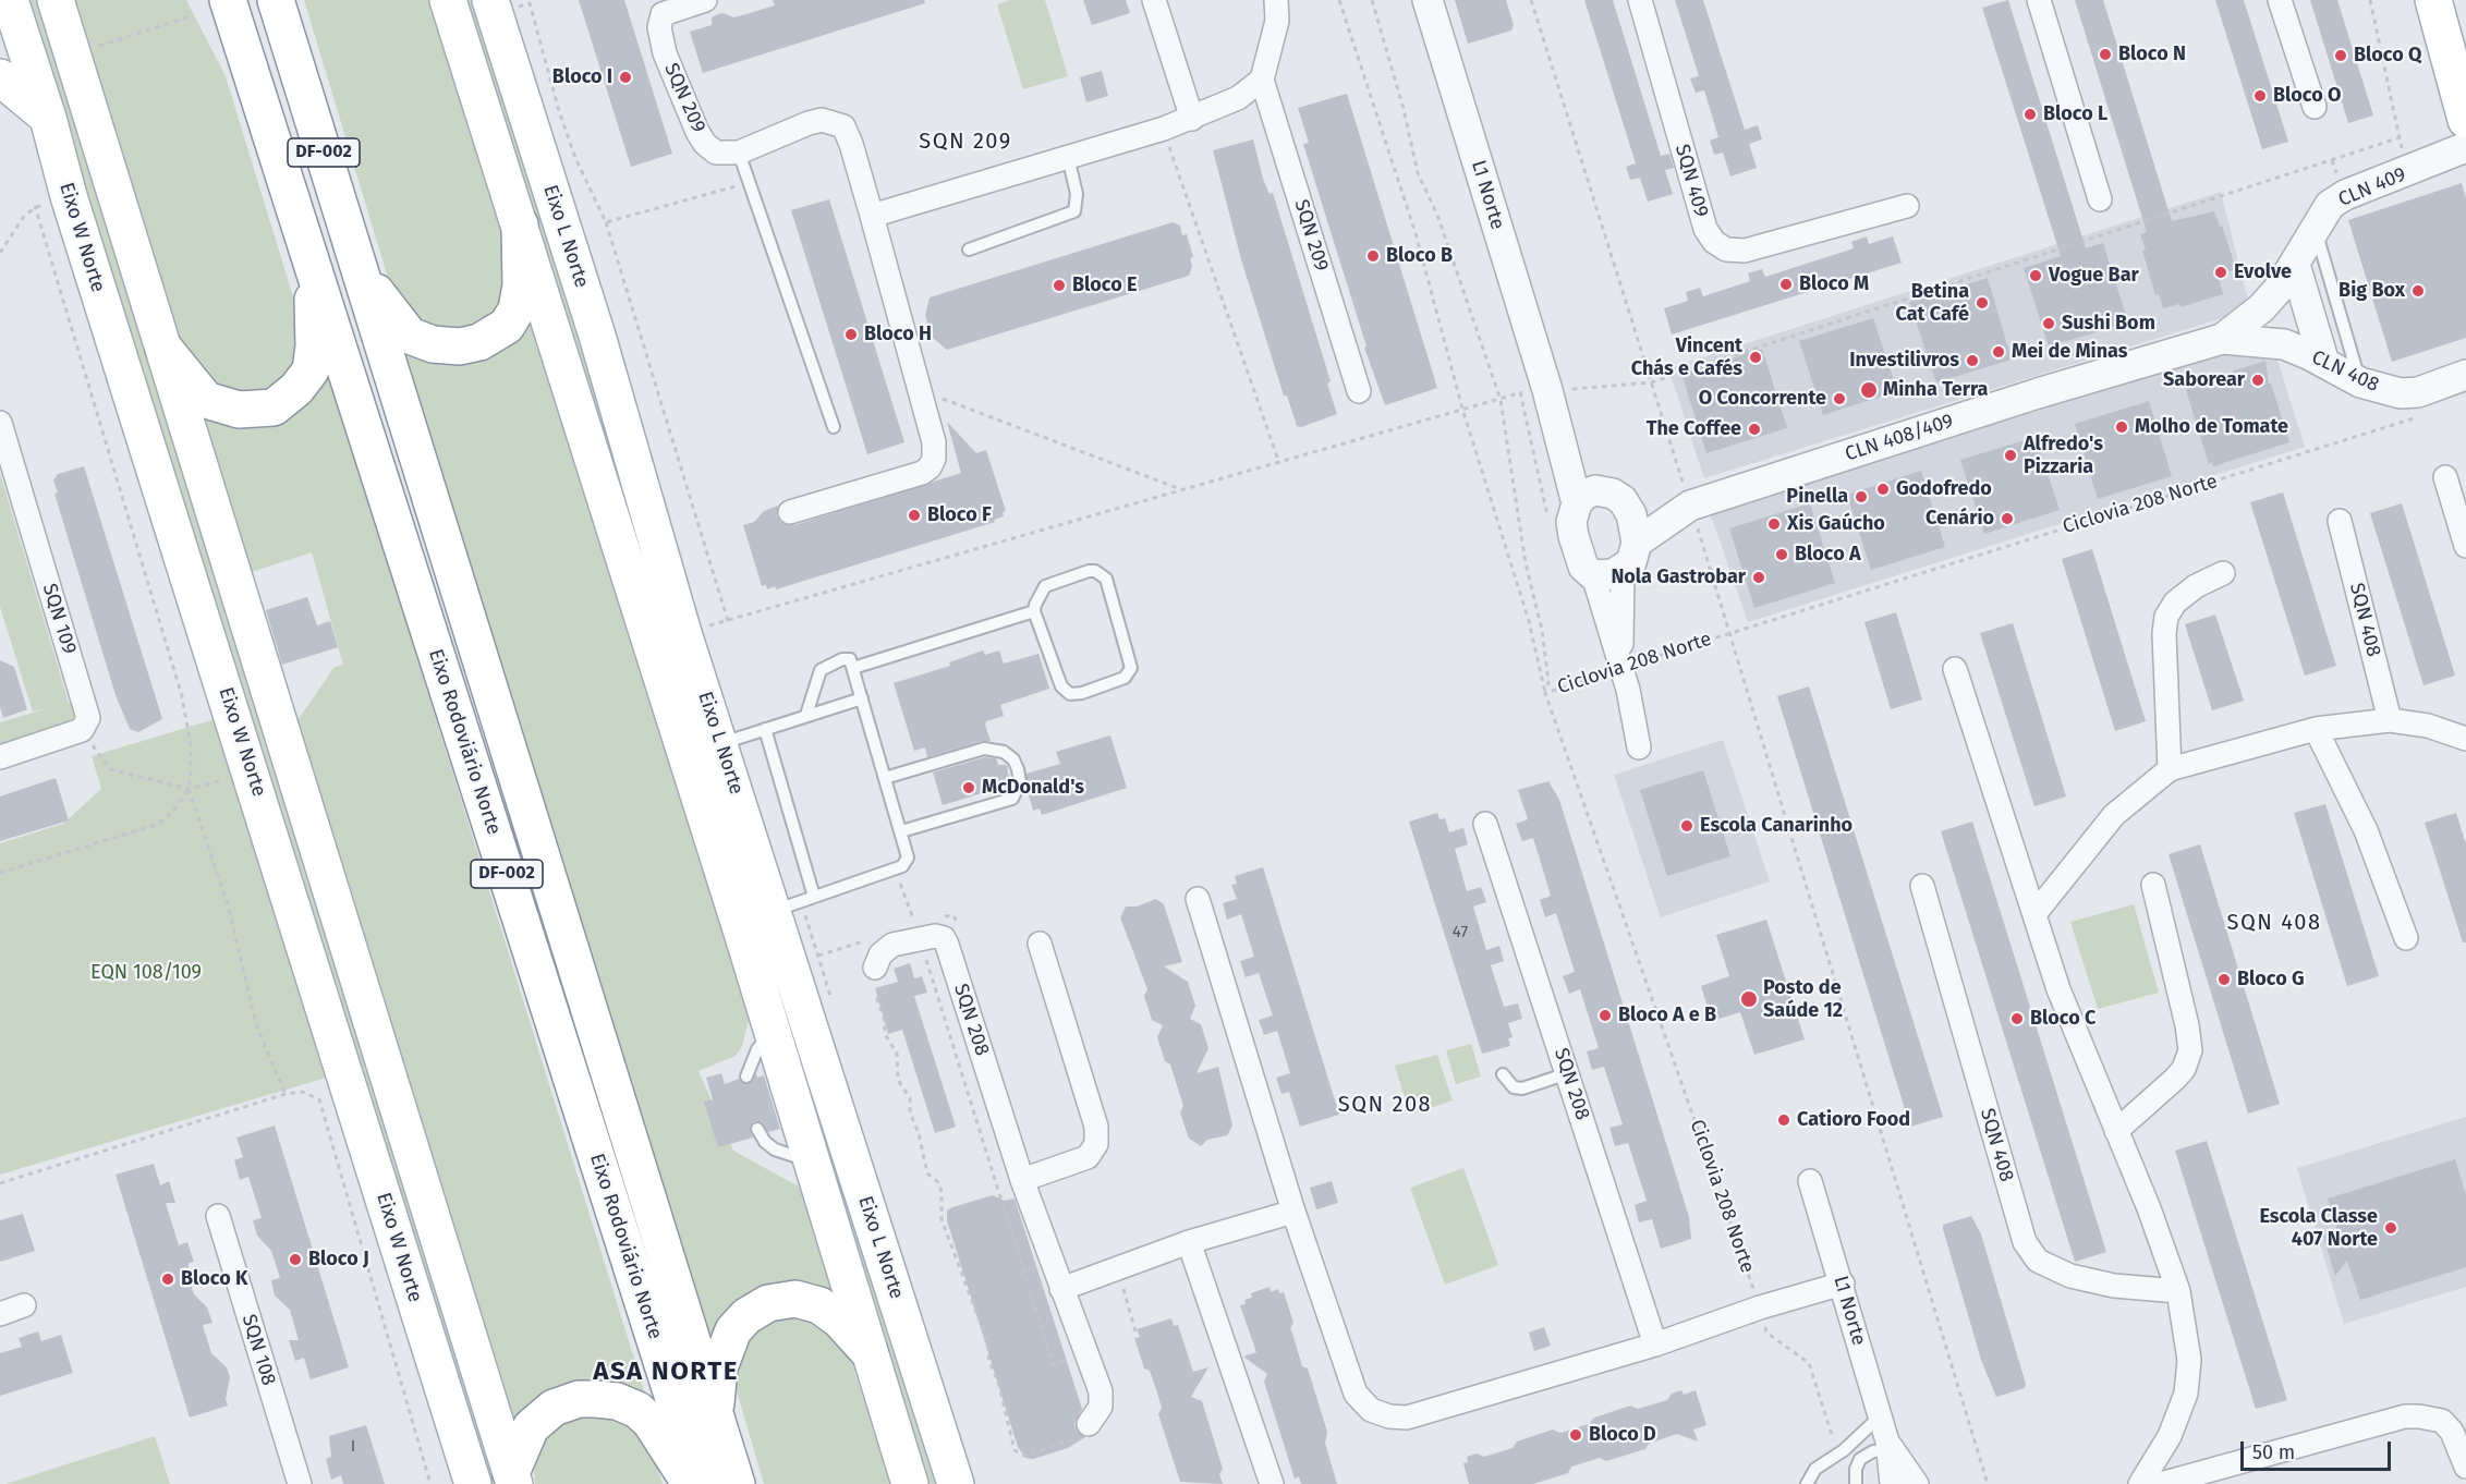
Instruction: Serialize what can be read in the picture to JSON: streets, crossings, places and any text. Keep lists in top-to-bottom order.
{
  "streets": {
    "main road": [
      "DF-002",
      "Eixo L Norte",
      "Eixo W Norte",
      "Eixo Rodoviário Norte"
    ],
    "street": [
      "SQN 209",
      "SQN 409",
      "CLN 409",
      "L1 Norte",
      "CLN 408",
      "CLN 408/409",
      "SQN 109",
      "SQN 408",
      "SQN 208",
      "SQN 108"
    ],
    "path": ["Ciclovia 208 Norte"]
  },
  "crossings": [
    ["CLN 409", "CLN 408"],
    ["CLN 409", "CLN 408/409"],
    ["L1 Norte", "CLN 408/409"],
    ["CLN 408", "CLN 408/409"]
  ],
  "districts": [
    "SQN 209",
    "SQN 408",
    "SQN 208",
    "ASA NORTE"
  ],
  "parks": ["EQN 108/109"],
  "places": [
    "Bloco N",
    "Bloco Q",
    "Bloco I",
    "Bloco O",
    "Bloco L",
    "Bloco B",
    "Evolve",
    "Vogue Bar",
    "Bloco M",
    "Bloco E",
    "Big Box",
    "Betina Cat Café",
    "Sushi Bom",
    "Bloco H",
    "Mei de Minas",
    "Vincent Chás e Cafés",
    "Investilivros",
    "Saborear",
    "Minha Terra",
    "O Concorrente",
    "Molho de Tomate",
    "The Coffee",
    "Alfredo's Pizzaria",
    "Godofredo",
    "Pinella",
    "Bloco F",
    "Cenário",
    "Xis Gaúcho",
    "Bloco A",
    "Nola Gastrobar",
    "McDonald's",
    "Escola Canarinho",
    "Bloco G",
    "Posto de Saúde 12",
    "Bloco A e B",
    "Bloco C",
    "Catioro Food",
    "Escola Classe 407 Norte",
    "Bloco J",
    "Bloco K",
    "Bloco D"
  ],
  "house_numbers": ["47", "I"],
  "scale_bar": "50 m"
}
